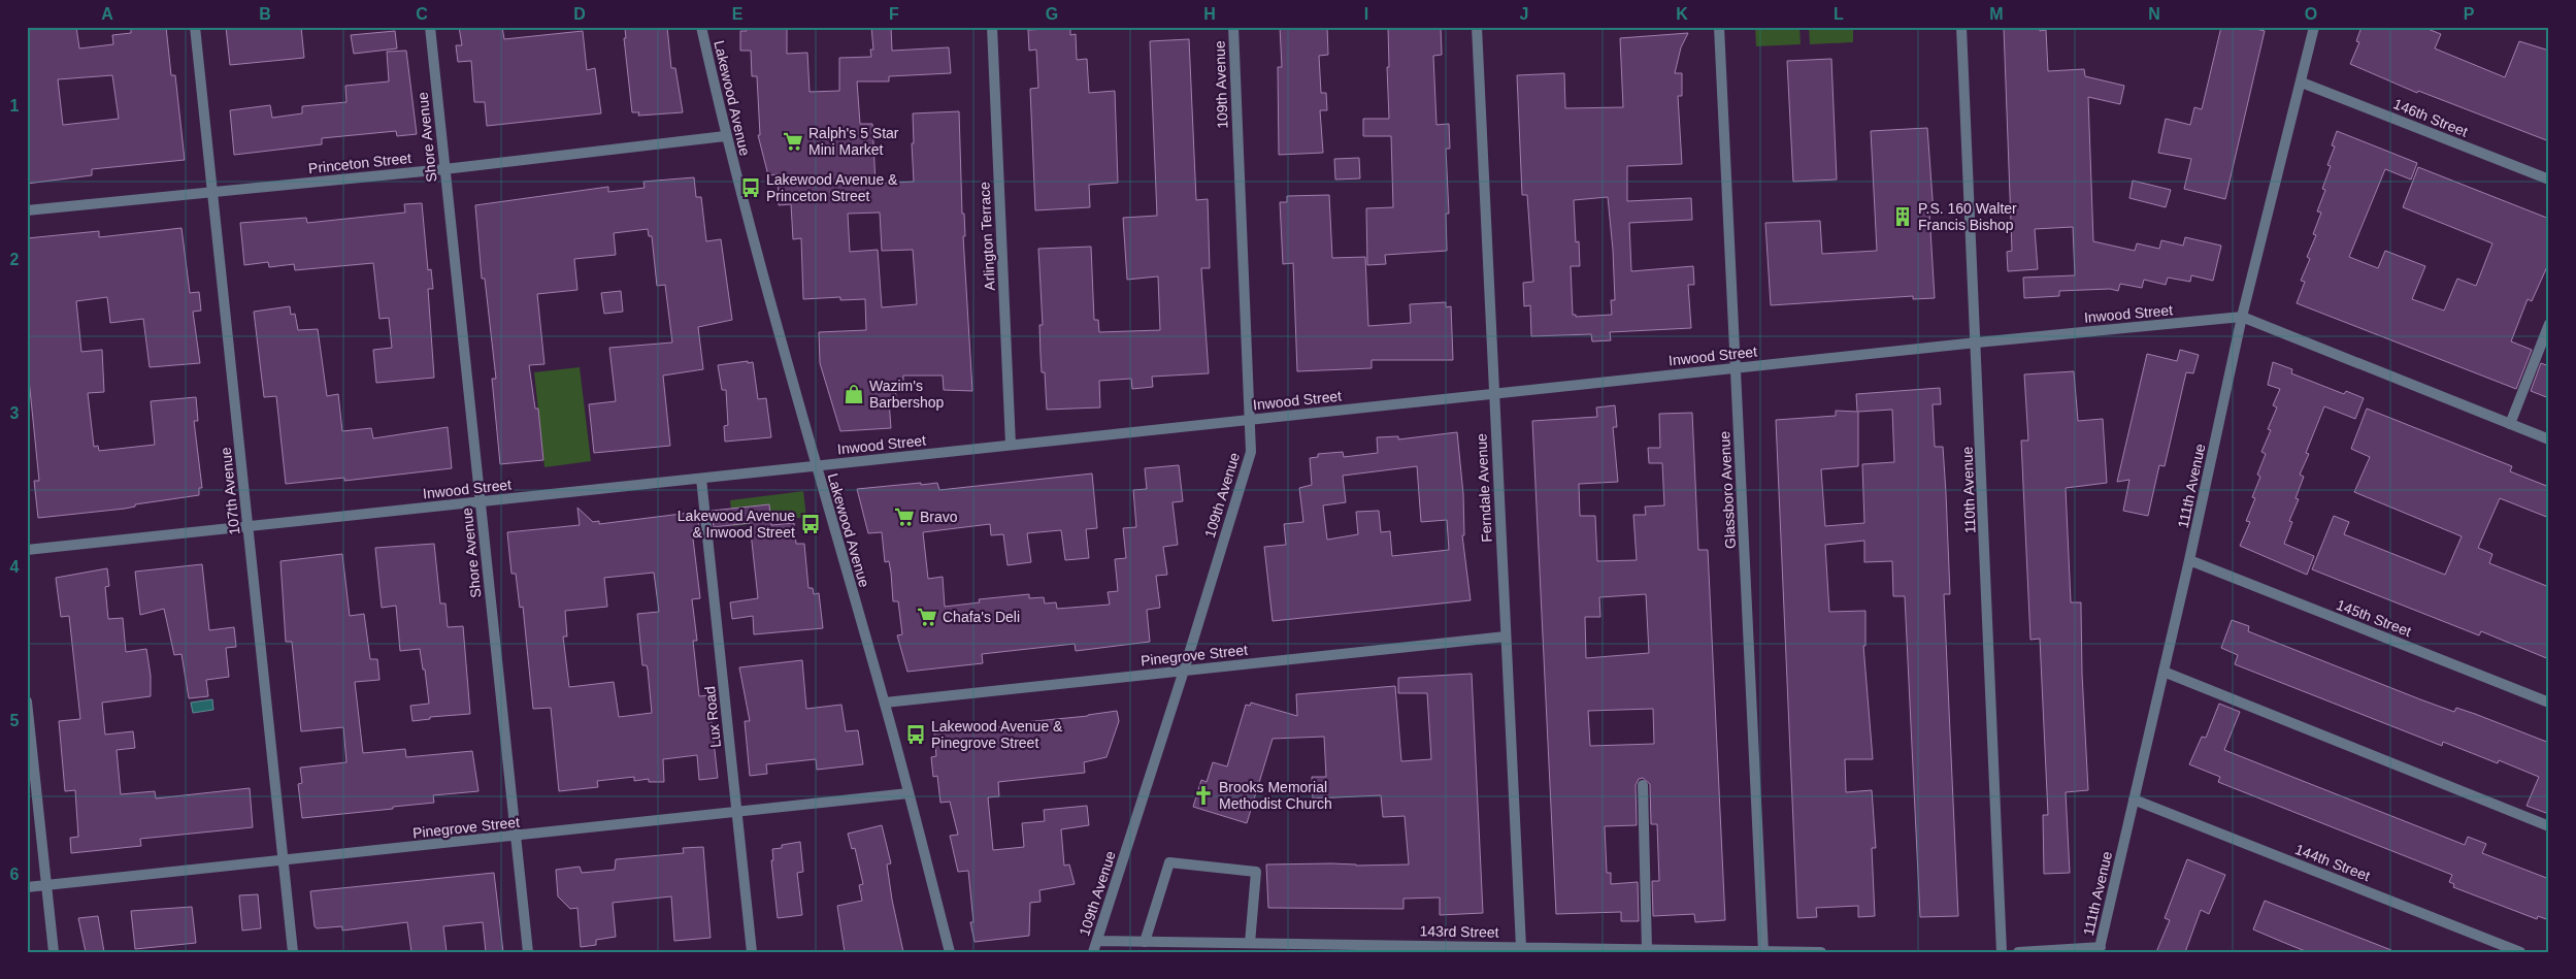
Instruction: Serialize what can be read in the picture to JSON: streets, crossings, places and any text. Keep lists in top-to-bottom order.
{
  "streets": {
    "street": [
      "109th Avenue",
      "Lakewood Avenue",
      "146th Street",
      "Shore Avenue",
      "Princeton Street",
      "Arlington Terrace",
      "Inwood Street",
      "111th Avenue",
      "Ferndale Avenue",
      "Glassboro Avenue",
      "110th Avenue",
      "107th Avenue",
      "145th Street",
      "Pinegrove Street",
      "Lux Road",
      "144th Street",
      "143rd Street"
    ]
  },
  "crossings": [
    ["109th Avenue", "Inwood Street"],
    ["109th Avenue", "Pinegrove Street"],
    ["109th Avenue", "143rd Street"],
    ["Lakewood Avenue", "Princeton Street"],
    ["Lakewood Avenue", "Inwood Street"],
    ["Lakewood Avenue", "Pinegrove Street"],
    ["146th Street", "111th Avenue"],
    ["Shore Avenue", "Princeton Street"],
    ["Shore Avenue", "Inwood Street"],
    ["Shore Avenue", "Pinegrove Street"],
    ["Princeton Street", "107th Avenue"],
    ["Arlington Terrace", "Inwood Street"],
    ["Inwood Street", "111th Avenue"],
    ["Inwood Street", "Ferndale Avenue"],
    ["Inwood Street", "Glassboro Avenue"],
    ["Inwood Street", "110th Avenue"],
    ["Inwood Street", "107th Avenue"],
    ["Inwood Street", "Lux Road"],
    ["111th Avenue", "145th Street"],
    ["111th Avenue", "144th Street"],
    ["Ferndale Avenue", "Pinegrove Street"],
    ["Ferndale Avenue", "143rd Street"],
    ["Glassboro Avenue", "143rd Street"],
    ["107th Avenue", "Pinegrove Street"],
    ["Pinegrove Street", "Lux Road"]
  ],
  "places": {
    "supermarket": ["Ralph's 5 Star Mini Market", "Bravo", "Chafa's Deli"],
    "bus stop": ["Lakewood Avenue & Princeton Street", "Lakewood Avenue & Inwood Street", "Lakewood Avenue & Pinegrove Street"],
    "building": ["P.S. 160 Walter Francis Bishop"],
    "shop": ["Wazim's Barbershop"],
    "church": ["Brooks Memorial Methodist Church"]
  },
  "grid": {
    "columns": [
      "A",
      "B",
      "C",
      "D",
      "E",
      "F",
      "G",
      "H",
      "I",
      "J",
      "K",
      "L",
      "M",
      "N",
      "O",
      "P"
    ],
    "rows": [
      "1",
      "2",
      "3",
      "4",
      "5",
      "6"
    ]
  }
}
